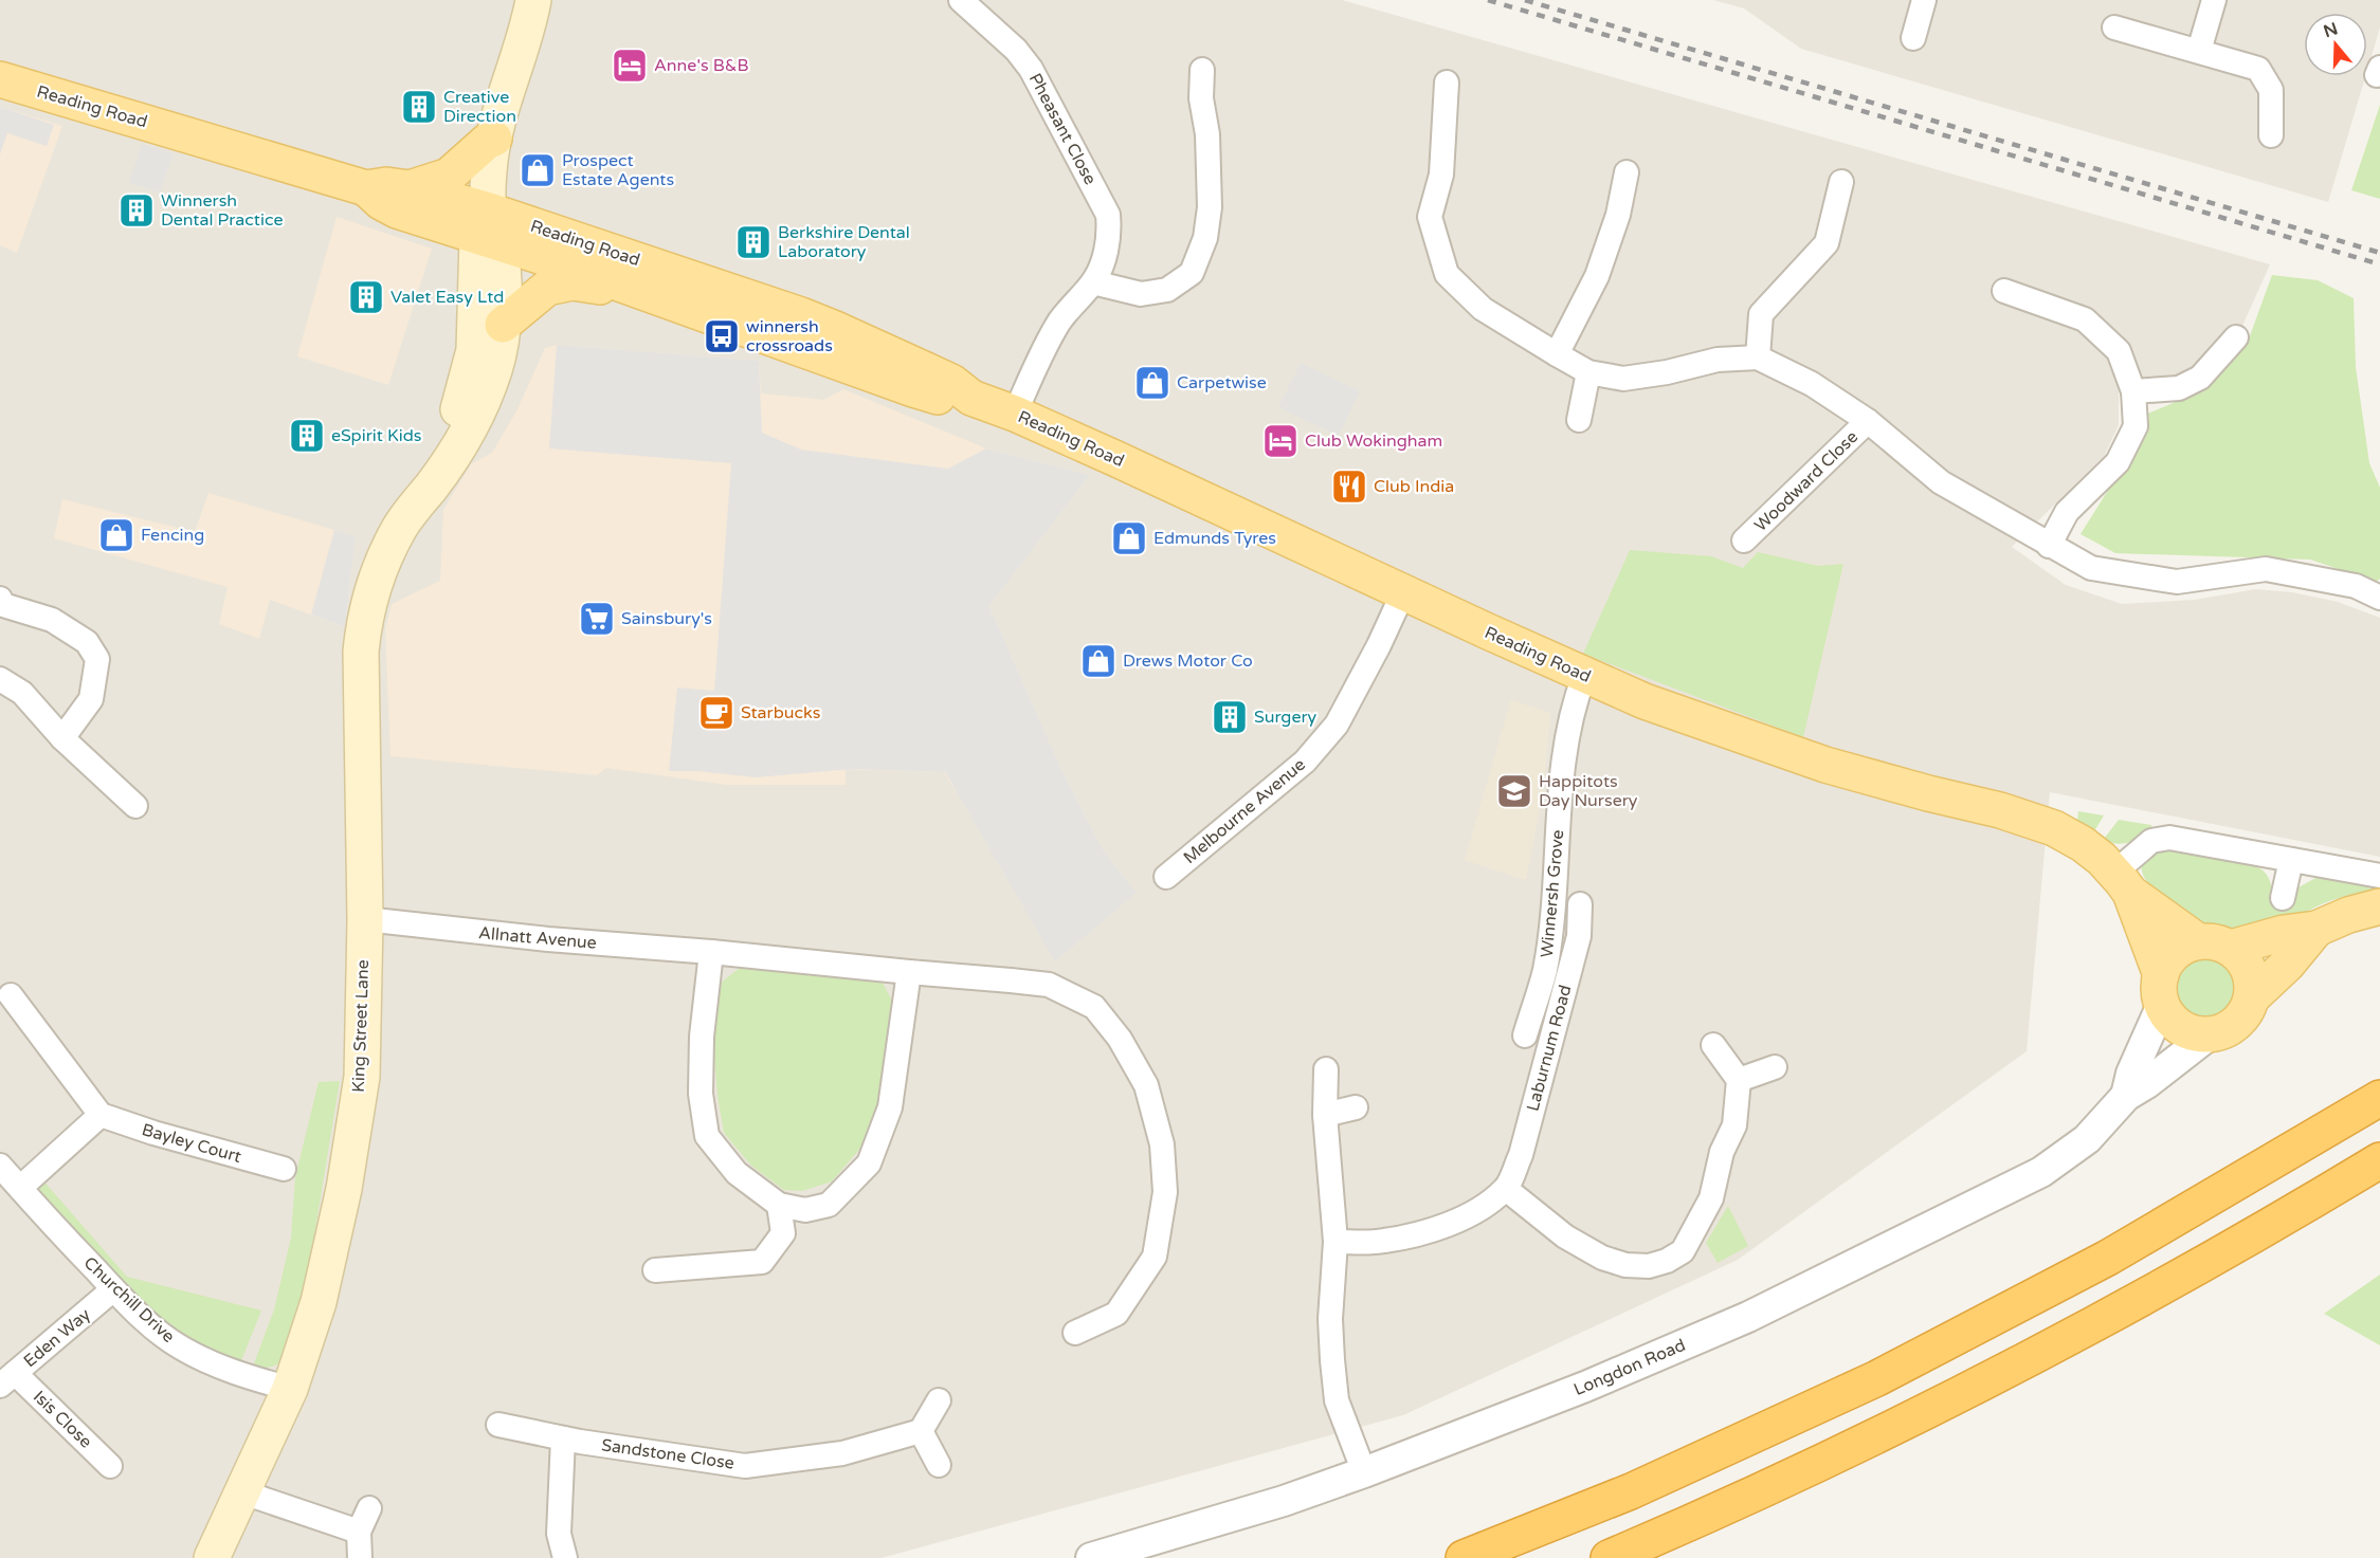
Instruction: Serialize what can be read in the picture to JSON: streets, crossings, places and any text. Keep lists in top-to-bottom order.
{
  "streets": {
    "main road": ["Reading Road", "King Street Lane"],
    "street": [
      "Pheasant Close",
      "Woodward Close",
      "Melbourne Avenue",
      "Winnersh Grove",
      "Allnatt Avenue",
      "Laburnum Road",
      "Bayley Court",
      "Churchill Drive",
      "Eden Way",
      "Longdon Road",
      "Isis Close",
      "Sandstone Close"
    ]
  },
  "crossings": [
    ["Reading Road", "Pheasant Close"],
    ["Reading Road", "Melbourne Avenue"],
    ["Reading Road", "Winnersh Grove"],
    ["Reading Road", "King Street Lane"],
    ["Reading Road", "Longdon Road"],
    ["Allnatt Avenue", "King Street Lane"],
    ["King Street Lane", "Churchill Drive"],
    ["Churchill Drive", "Eden Way"],
    ["Eden Way", "Isis Close"]
  ],
  "places": {
    "hotel": ["Anne's B&B", "Club Wokingham"],
    "building": [
      "Creative Direction",
      "Winnersh Dental Practice",
      "Berkshire Dental Laboratory",
      "Valet Easy Ltd",
      "eSpirit Kids",
      "Surgery"
    ],
    "shop": [
      "Prospect Estate Agents",
      "Carpetwise",
      "Fencing",
      "Edmunds Tyres",
      "Drews Motor Co"
    ],
    "bus stop": ["winnersh crossroads"],
    "restaurant": ["Club India"],
    "supermarket": ["Sainsbury's"],
    "cafe": ["Starbucks"],
    "school or university": ["Happitots Day Nursery"]
  },
  "north": "top"
}
